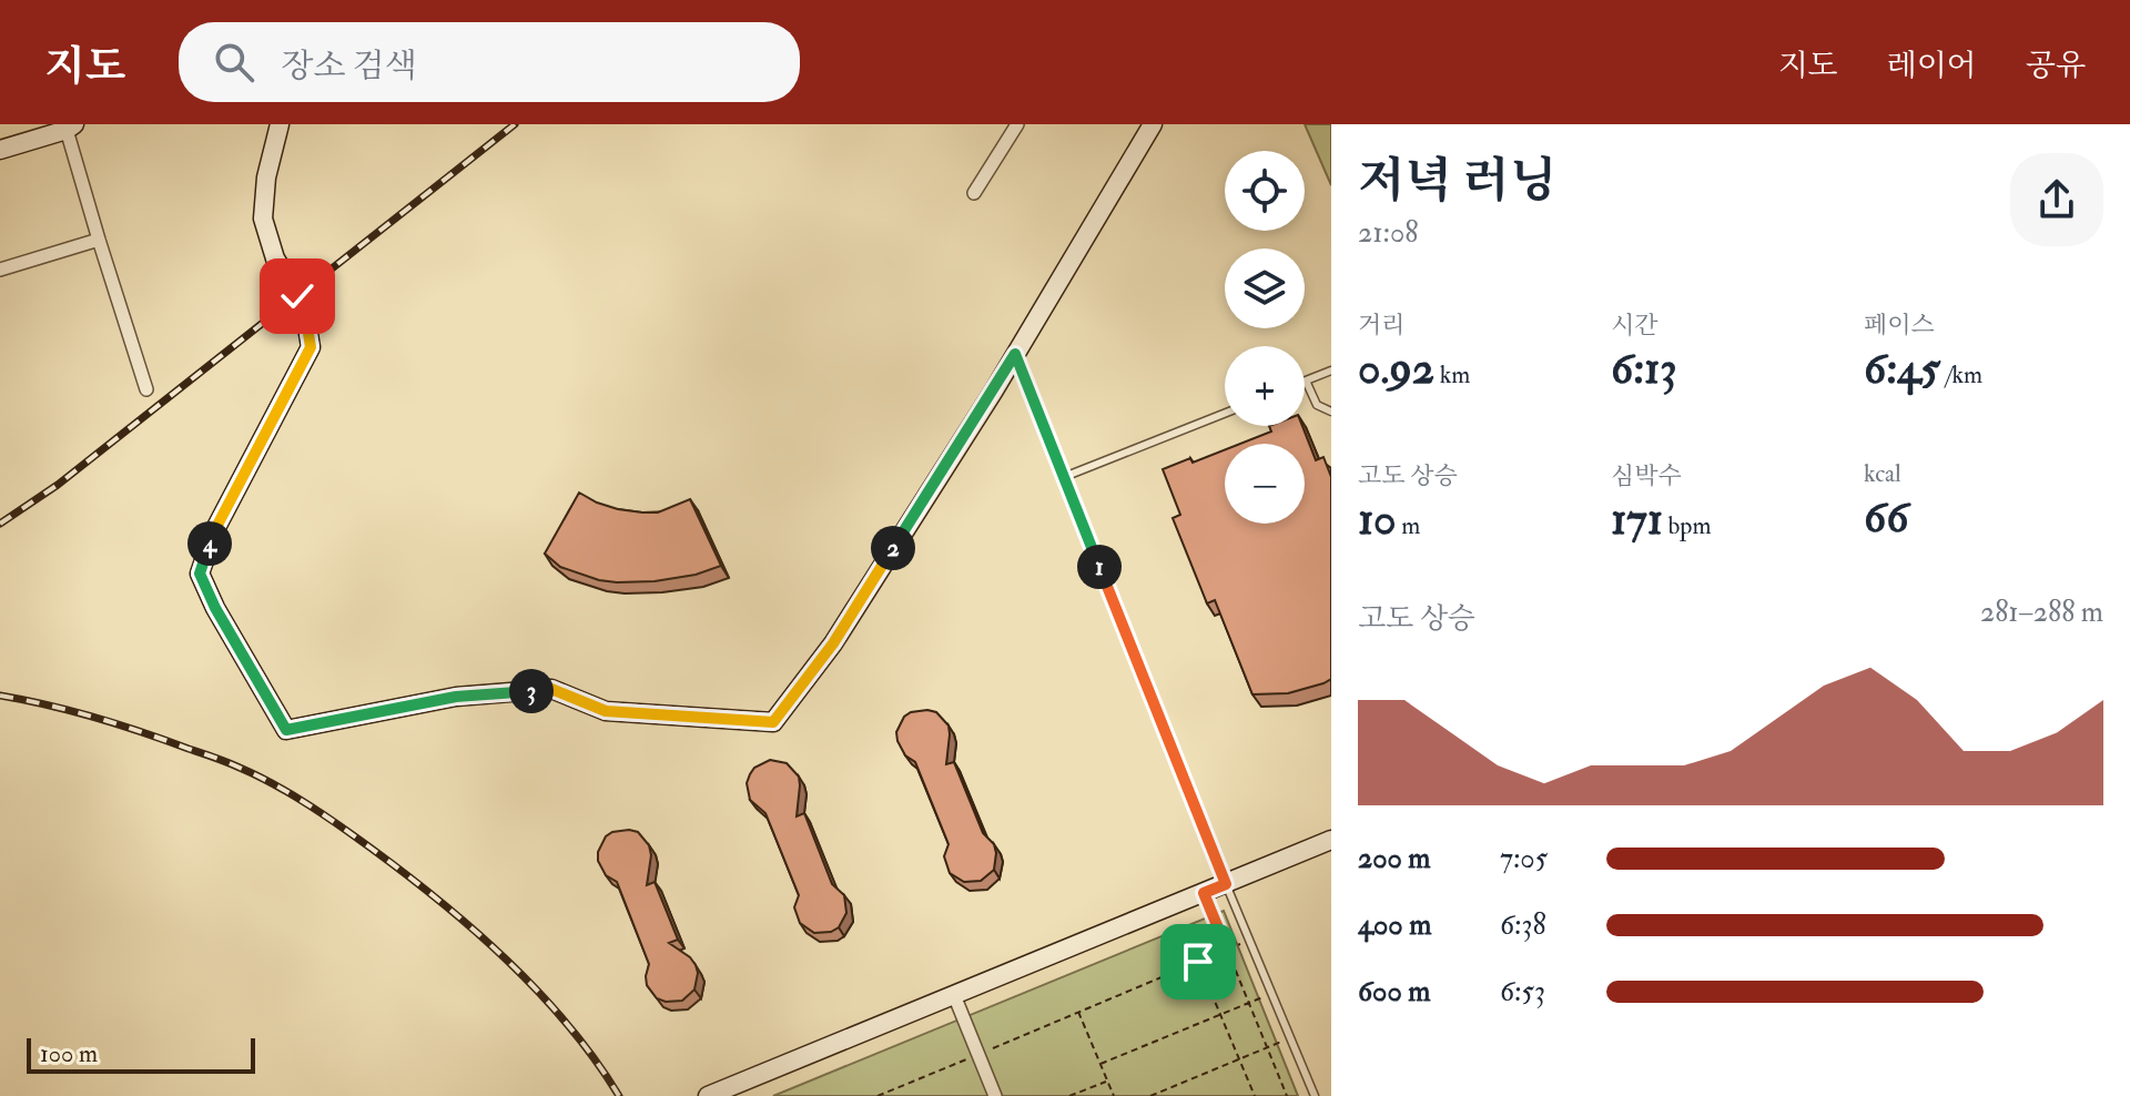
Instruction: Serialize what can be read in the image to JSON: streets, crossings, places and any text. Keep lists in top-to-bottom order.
{
  "scale_bar": "100 m",
  "page": {
    "header": "지도",
    "search": "장소 검색",
    "nav": ["지도", "레이어", "공유"],
    "heading": ["저녁 러닝", "21:08"],
    "map_buttons": ["+", "−"],
    "stats": [
      ["거리", "0.92 km"],
      ["시간", "6:13"],
      ["페이스", "6:45 /km"],
      ["고도 상승", "10 m"],
      ["심박수", "171 bpm"],
      ["kcal", "66"]
    ],
    "pins": [
      "4",
      "2",
      "1",
      "3"
    ],
    "chart": ["고도 상승", "281–288 m"],
    "list": [
      {
        "name": "200 m",
        "note": "7:05"
      },
      {
        "name": "400 m",
        "note": "6:38"
      },
      {
        "name": "600 m",
        "note": "6:53"
      }
    ],
    "scale": "100 m"
  }
}
